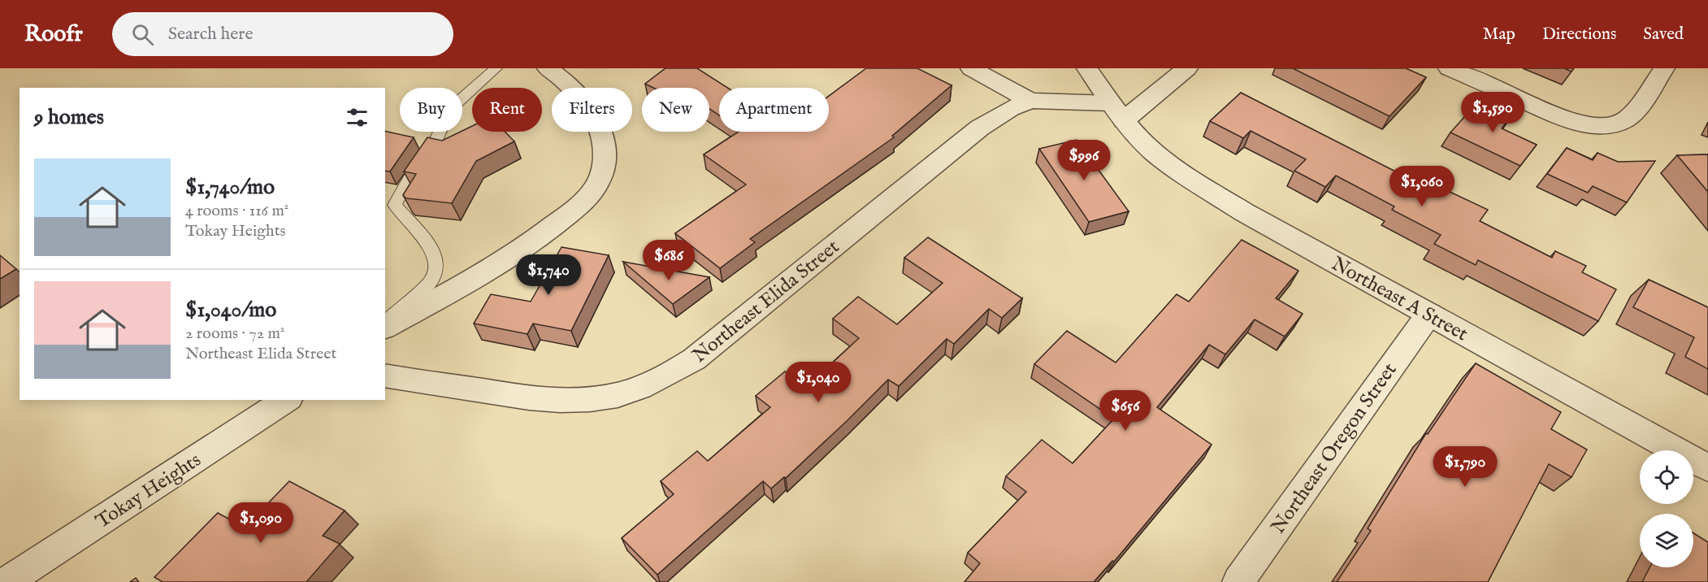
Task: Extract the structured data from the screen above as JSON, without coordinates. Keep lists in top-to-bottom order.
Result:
{
  "streets": {
    "street": [
      "Northeast A Street",
      "Northeast Elida Street",
      "Northeast Oregon Street",
      "Tokay Heights"
    ]
  },
  "crossings": [
    ["Northeast A Street", "Northeast Elida Street"],
    ["Northeast A Street", "Northeast Oregon Street"]
  ],
  "page": {
    "header": "Roofr",
    "search": "Search here",
    "nav": ["Map", "Directions", "Saved"],
    "chip": [
      "Buy",
      "Rent",
      "Filters",
      "New",
      "Apartment"
    ],
    "heading": "9 homes",
    "price": [
      "$1,590",
      "$996",
      "$1,060",
      "$686",
      "$1,740",
      "$1,040",
      "$656",
      "$1,790",
      "$1,090"
    ],
    "list": [
      {
        "name": "$1,740/mo",
        "note": "4 rooms · 116 m² · Tokay Heights"
      },
      {
        "name": "$1,040/mo",
        "note": "2 rooms · 72 m² · Northeast Elida Street"
      }
    ]
  }
}
